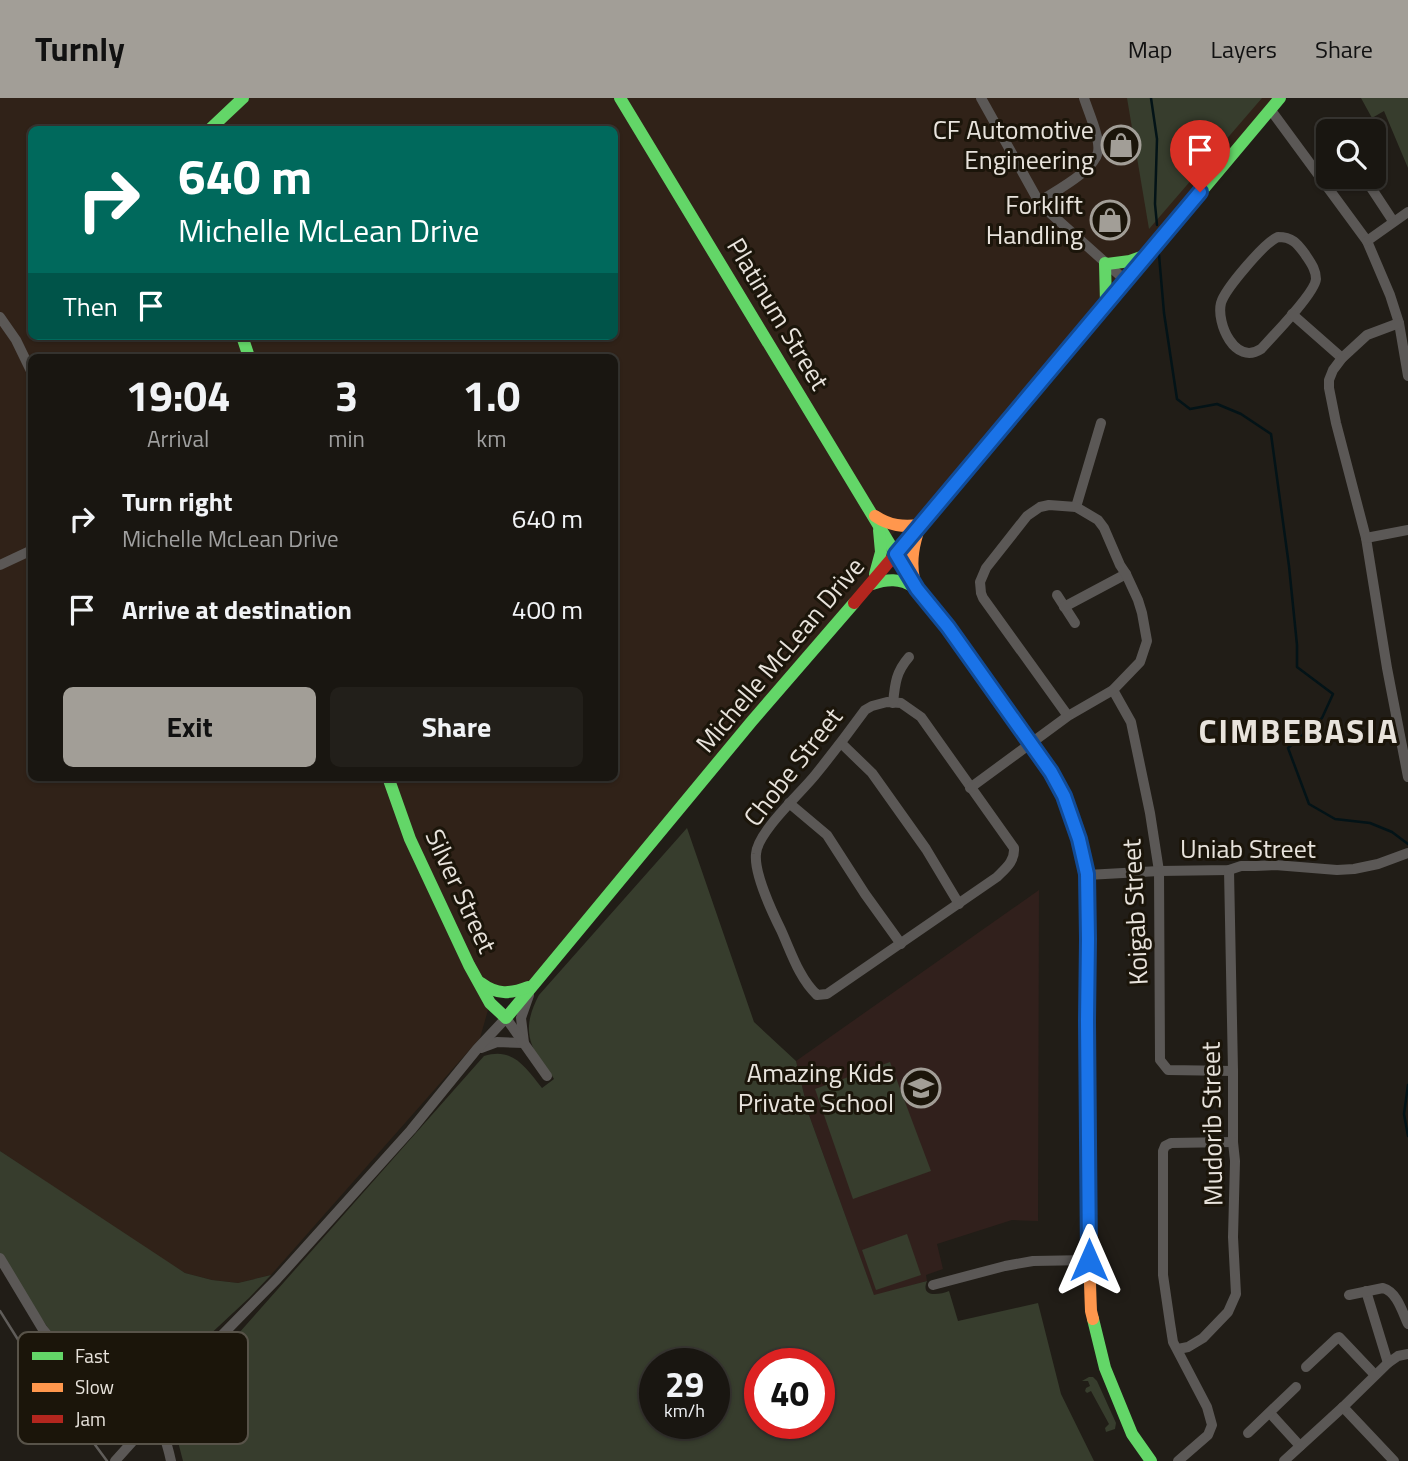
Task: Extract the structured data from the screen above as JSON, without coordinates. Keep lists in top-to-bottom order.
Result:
{
  "streets": {
    "street": [
      "Platinum Street",
      "Michelle McLean Drive",
      "Chobe Street",
      "Uniab Street",
      "Silver Street",
      "Koigab Street",
      "Mudorib Street"
    ]
  },
  "crossings": [
    ["Platinum Street", "Michelle McLean Drive"],
    ["Platinum Street", "Uniab Street"],
    ["Michelle McLean Drive", "Silver Street"],
    ["Uniab Street", "Koigab Street"],
    ["Uniab Street", "Mudorib Street"],
    ["Koigab Street", "Mudorib Street"]
  ],
  "districts": ["CIMBEBASIA"],
  "places": {
    "shop": ["CF Automotive Engineering", "Forklift Handling"],
    "school or university": ["Amazing Kids Private School"]
  },
  "legend": ["Fast", "Slow", "Jam"],
  "page": {
    "header": "Turnly",
    "nav": ["Map", "Layers", "Share"],
    "turn": ["640 m", "Michelle McLean Drive"],
    "then": "Then",
    "eta": [
      "19:04",
      "Arrival",
      "3",
      "min",
      "1.0",
      "km"
    ],
    "list": [
      {
        "name": "Turn right",
        "note": "Michelle McLean Drive",
        "value": "640 m"
      },
      {
        "name": "Arrive at destination",
        "value": "400 m"
      }
    ],
    "buttons": ["Exit", "Share"],
    "speed": "29 km/h",
    "limit": "40"
  }
}
